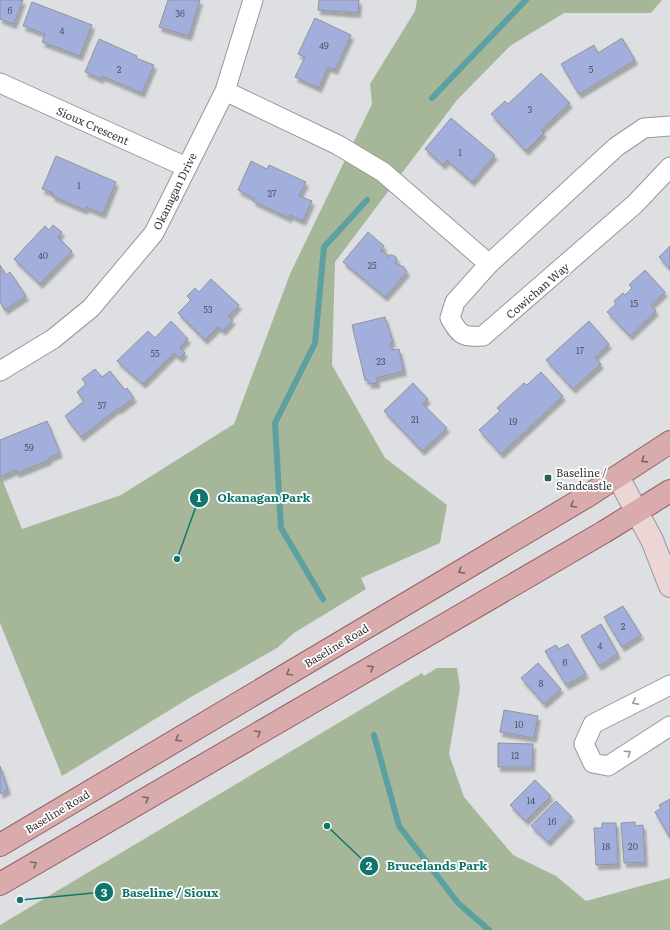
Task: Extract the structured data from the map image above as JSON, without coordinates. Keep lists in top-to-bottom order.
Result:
{
  "streets": {
    "main road": ["Baseline Road"],
    "street": ["Sioux Crescent", "Okanagan Drive", "Cowichan Way"]
  },
  "crossings": [
    ["Sioux Crescent", "Okanagan Drive"]
  ],
  "places": {
    "transit": ["Baseline / Sandcastle"],
    "other": ["Okanagan Park", "Brucelands Park", "Baseline / Sioux"]
  },
  "house_numbers": [
    "6",
    "36",
    "4",
    "49",
    "2",
    "5",
    "3",
    "1",
    "1",
    "27",
    "40",
    "25",
    "15",
    "53",
    "17",
    "55",
    "23",
    "57",
    "21",
    "19",
    "59",
    "2",
    "4",
    "6",
    "8",
    "10",
    "12",
    "14",
    "16",
    "18",
    "20"
  ]
}
